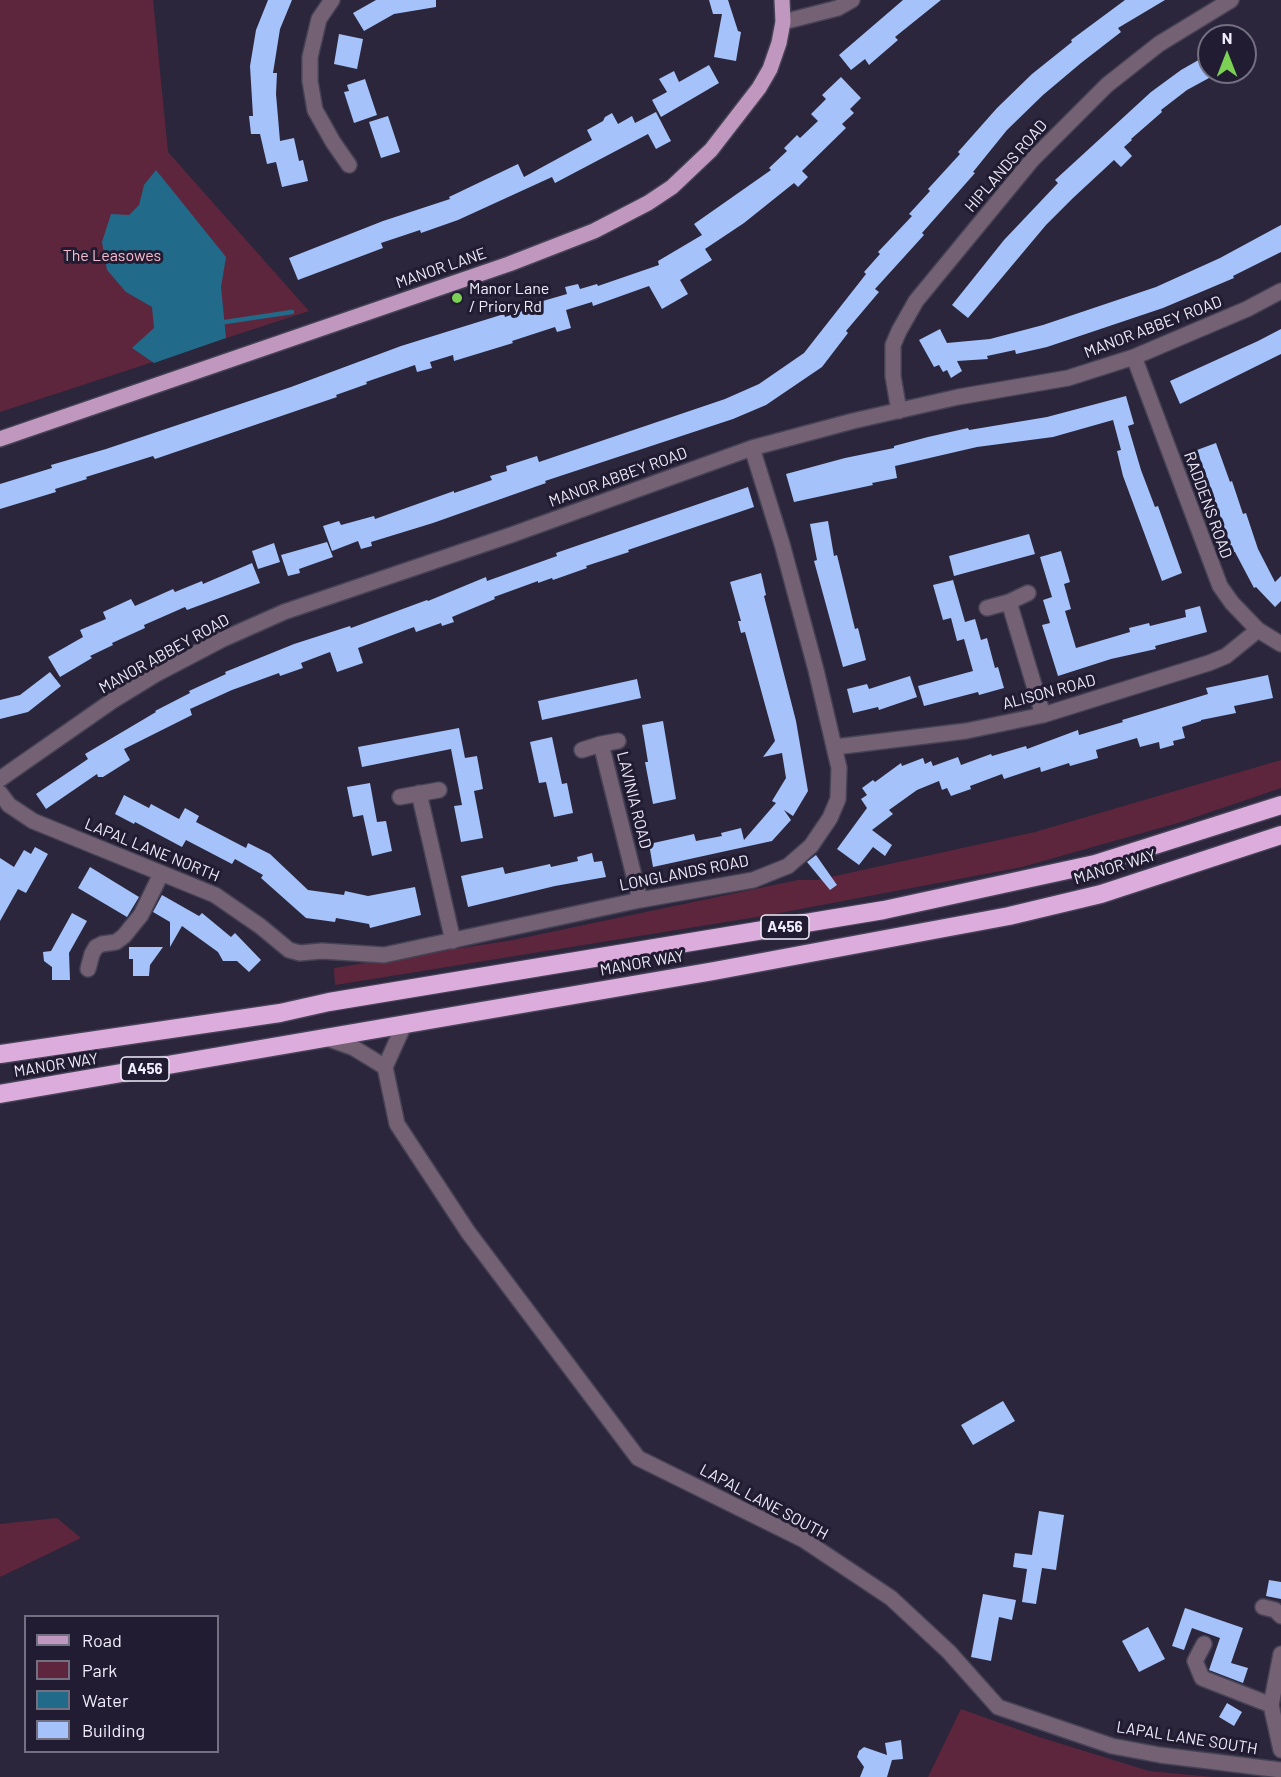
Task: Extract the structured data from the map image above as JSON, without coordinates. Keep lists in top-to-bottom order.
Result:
{
  "streets": {
    "highway": ["MANOR WAY", "A456"],
    "main road": ["MANOR LANE"],
    "street": [
      "HIPLANDS ROAD",
      "MANOR ABBEY ROAD",
      "RADDENS ROAD",
      "ALISON ROAD",
      "LAVINIA ROAD",
      "LAPAL LANE NORTH",
      "LONGLANDS ROAD",
      "LAPAL LANE SOUTH"
    ]
  },
  "crossings": [
    ["HIPLANDS ROAD", "MANOR ABBEY ROAD"],
    ["MANOR ABBEY ROAD", "RADDENS ROAD"],
    ["MANOR ABBEY ROAD", "LONGLANDS ROAD"],
    ["RADDENS ROAD", "ALISON ROAD"],
    ["ALISON ROAD", "LONGLANDS ROAD"],
    ["LAVINIA ROAD", "LONGLANDS ROAD"],
    ["LAPAL LANE NORTH", "LONGLANDS ROAD"]
  ],
  "parks": ["The Leasowes"],
  "places": ["Manor Lane / Priory Rd"],
  "legend": [
    "Road",
    "Park",
    "Water",
    "Building"
  ],
  "north": "top"
}
